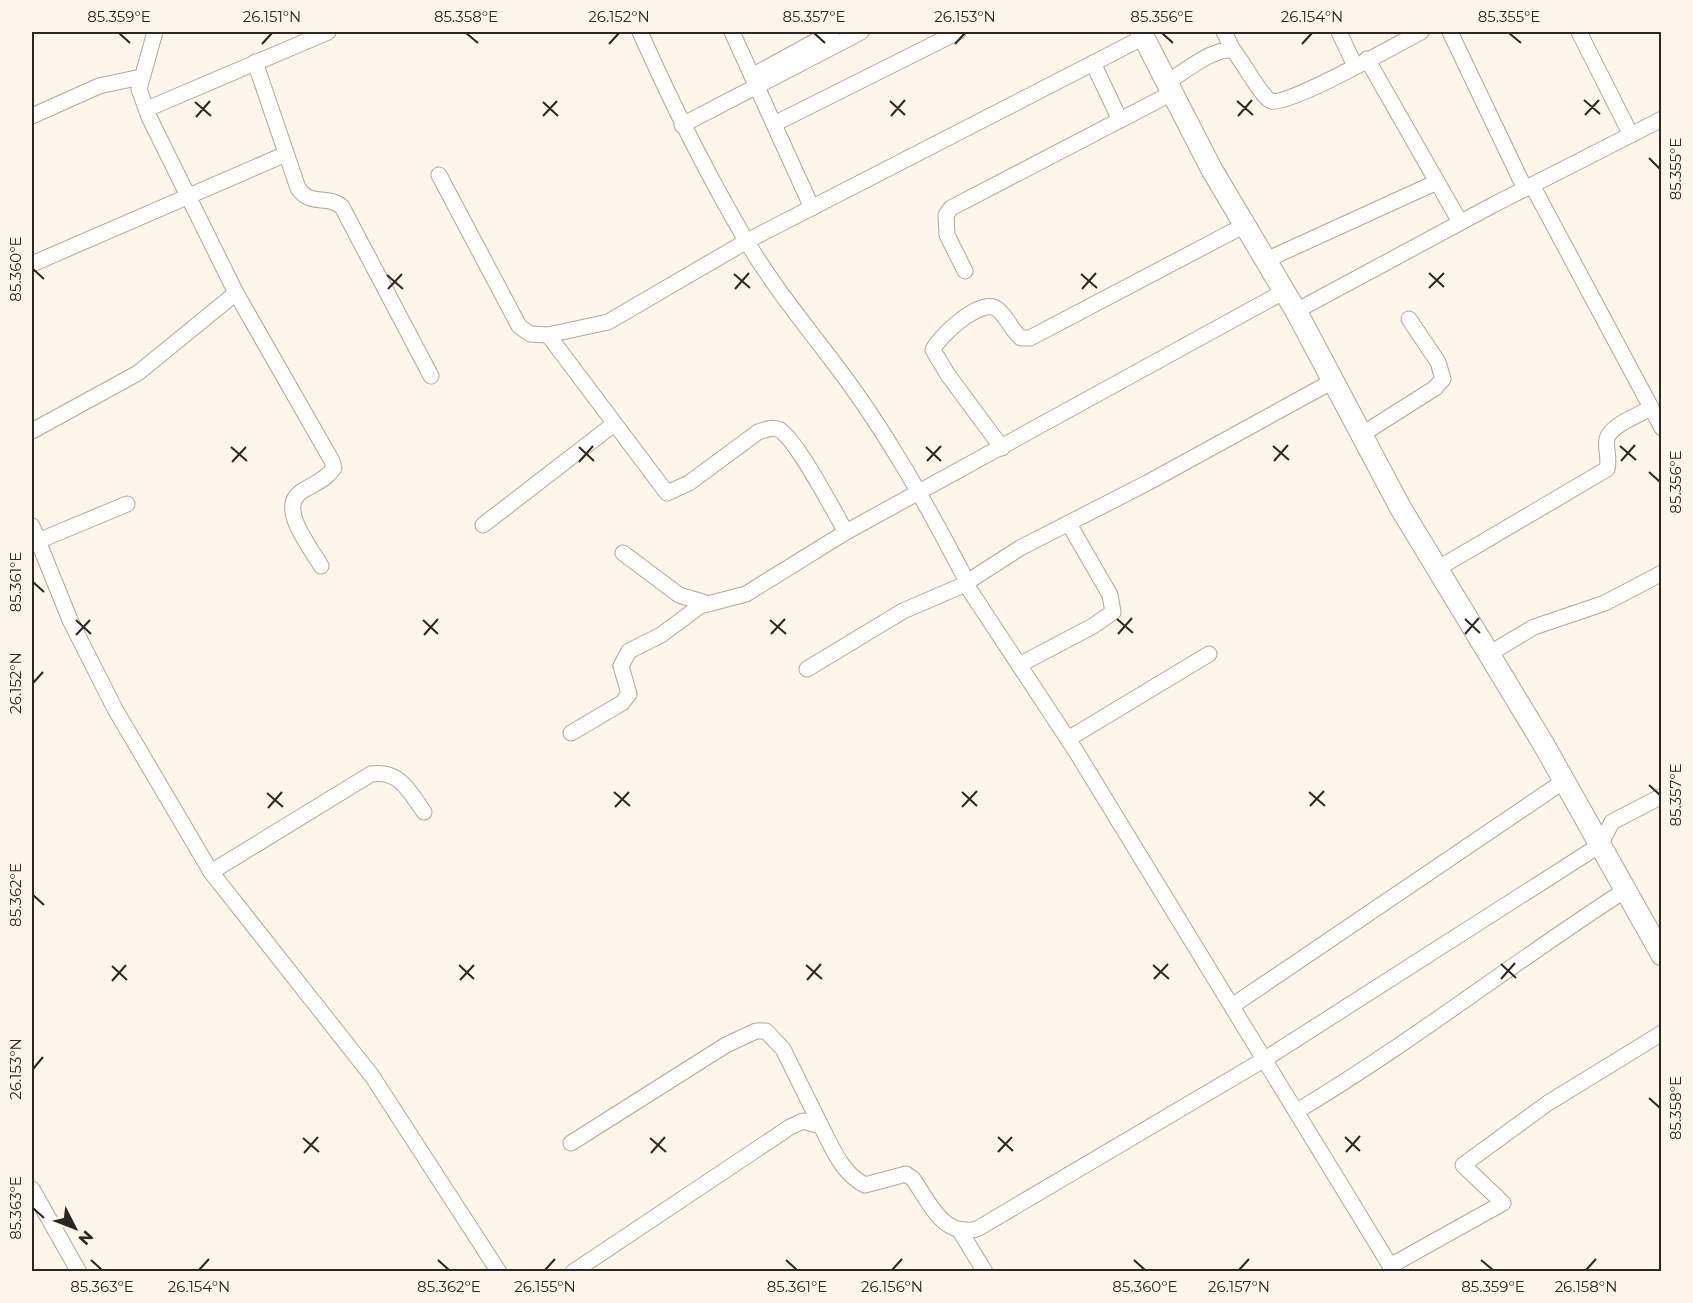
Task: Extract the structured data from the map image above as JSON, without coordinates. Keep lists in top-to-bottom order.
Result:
{
  "north": "bottom right",
  "coordinates": [
    "85.359°E",
    "26.151°N",
    "85.358°E",
    "26.152°N",
    "85.357°E",
    "26.153°N",
    "85.356°E",
    "26.154°N",
    "85.355°E",
    "85.360°E",
    "85.361°E",
    "85.362°E",
    "85.363°E",
    "26.155°N",
    "26.156°N",
    "26.157°N",
    "26.158°N"
  ]
}
